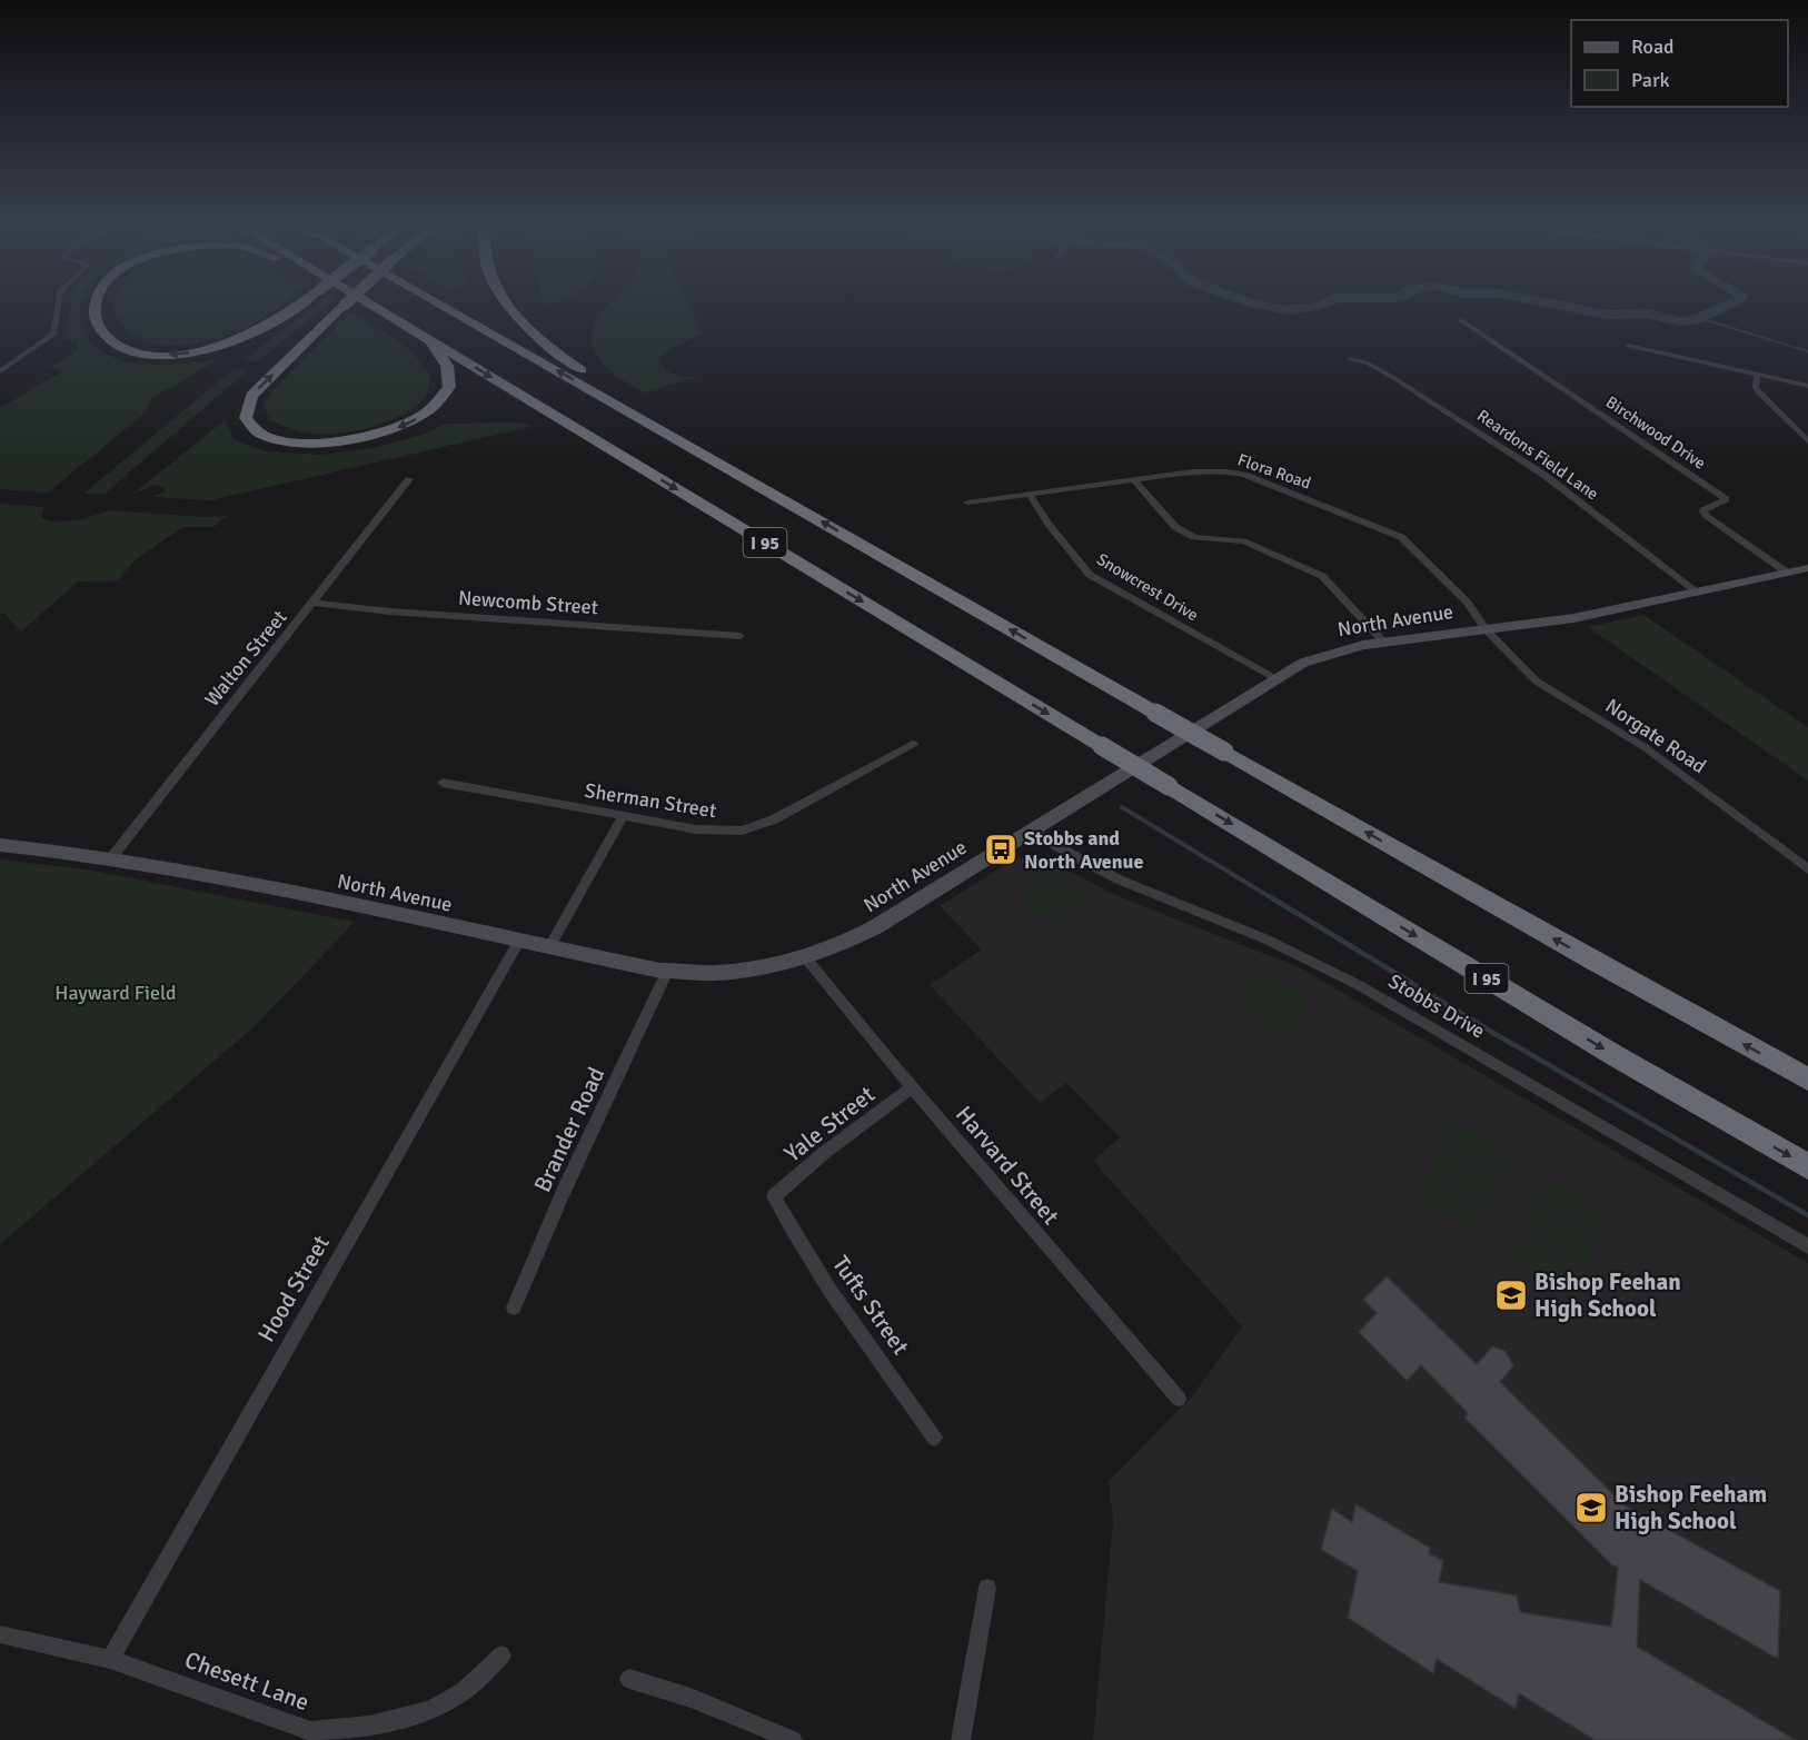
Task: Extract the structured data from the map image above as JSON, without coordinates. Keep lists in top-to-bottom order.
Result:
{
  "streets": {
    "highway": ["I 95"],
    "main road": ["North Avenue"],
    "street": [
      "Birchwood Drive",
      "Reardons Field Lane",
      "Flora Road",
      "Snowcrest Drive",
      "Newcomb Street",
      "Walton Street",
      "Norgate Road",
      "Sherman Street",
      "Stobbs Drive",
      "Yale Street",
      "Brander Road",
      "Harvard Street",
      "Hood Street",
      "Tufts Street",
      "Chesett Lane"
    ]
  },
  "crossings": [
    ["Birchwood Drive", "North Avenue"],
    ["Reardons Field Lane", "North Avenue"],
    ["Flora Road", "Snowcrest Drive"],
    ["Flora Road", "North Avenue"],
    ["Flora Road", "Norgate Road"],
    ["Snowcrest Drive", "North Avenue"],
    ["Newcomb Street", "Walton Street"],
    ["North Avenue", "Walton Street"],
    ["North Avenue", "Norgate Road"],
    ["North Avenue", "Stobbs Drive"],
    ["North Avenue", "Brander Road"],
    ["North Avenue", "Harvard Street"],
    ["North Avenue", "Hood Street"],
    ["Yale Street", "Harvard Street"],
    ["Yale Street", "Tufts Street"],
    ["Hood Street", "Chesett Lane"]
  ],
  "parks": ["Hayward Field"],
  "places": {
    "bus stop": ["Stobbs and North Avenue"],
    "school or university": ["Bishop Feehan High School", "Bishop Feeham High School"]
  },
  "legend": ["Road", "Park"]
}
